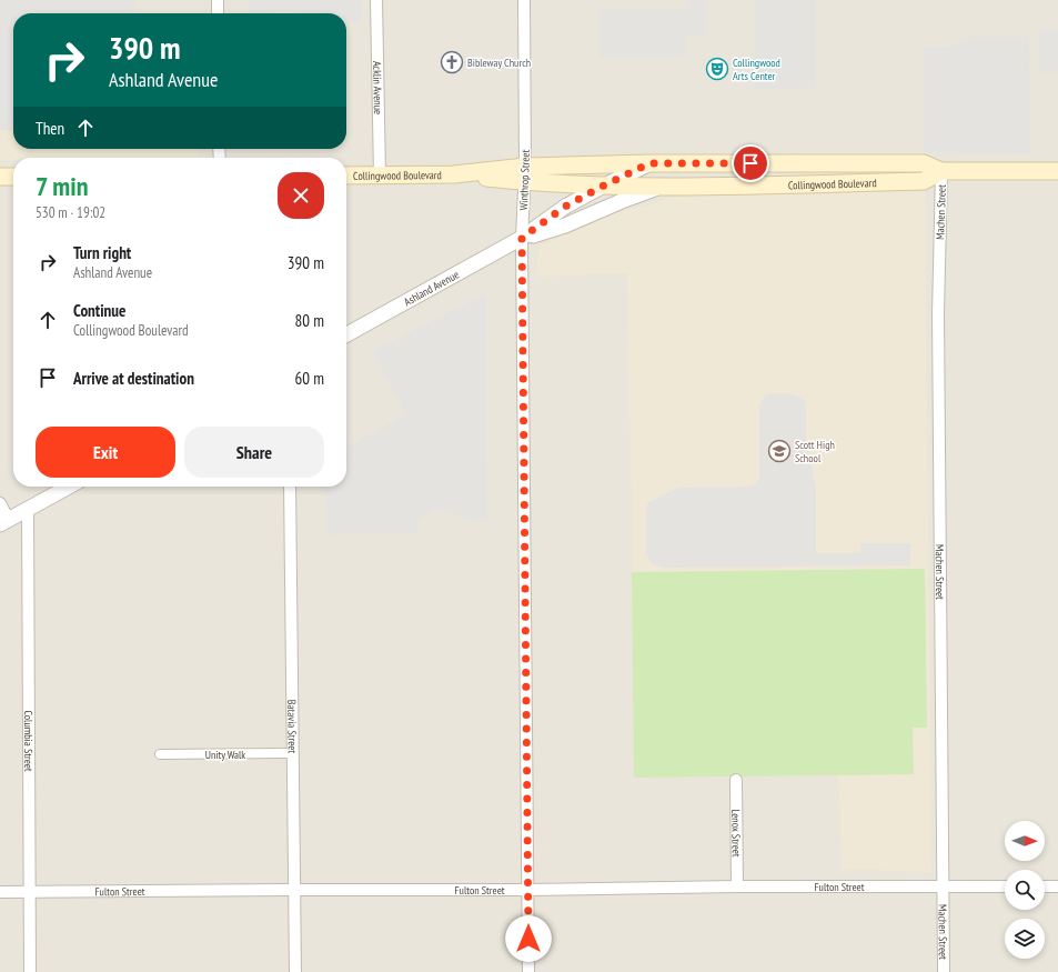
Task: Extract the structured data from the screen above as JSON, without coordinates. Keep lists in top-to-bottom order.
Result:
{
  "streets": {
    "main road": ["Collingwood Boulevard"],
    "street": [
      "Acklin Avenue",
      "Winthrop Street",
      "Machen Street",
      "Ashland Avenue",
      "Batavia Street",
      "Columbia Street",
      "Unity Walk",
      "Lenox Street",
      "Fulton Street"
    ]
  },
  "crossings": [
    ["Acklin Avenue", "Collingwood Boulevard"],
    ["Collingwood Boulevard", "Winthrop Street"],
    ["Collingwood Boulevard", "Machen Street"],
    ["Collingwood Boulevard", "Ashland Avenue"],
    ["Winthrop Street", "Ashland Avenue"],
    ["Winthrop Street", "Fulton Street"],
    ["Machen Street", "Fulton Street"],
    ["Batavia Street", "Unity Walk"],
    ["Batavia Street", "Fulton Street"],
    ["Columbia Street", "Fulton Street"],
    ["Lenox Street", "Fulton Street"]
  ],
  "places": {
    "church": ["Bibleway Church"],
    "theatre": ["Collingwood Arts Center"],
    "school or university": ["Scott High School"]
  },
  "north": "right",
  "page": {
    "turn": ["390 m", "Ashland Avenue"],
    "then": "Then",
    "heading": ["7 min", "530 m · 19:02"],
    "list": [
      {
        "name": "Turn right",
        "note": "Ashland Avenue",
        "value": "390 m"
      },
      {
        "name": "Continue",
        "note": "Collingwood Boulevard",
        "value": "80 m"
      },
      {
        "name": "Arrive at destination",
        "value": "60 m"
      }
    ],
    "buttons": ["Exit", "Share"]
  }
}
